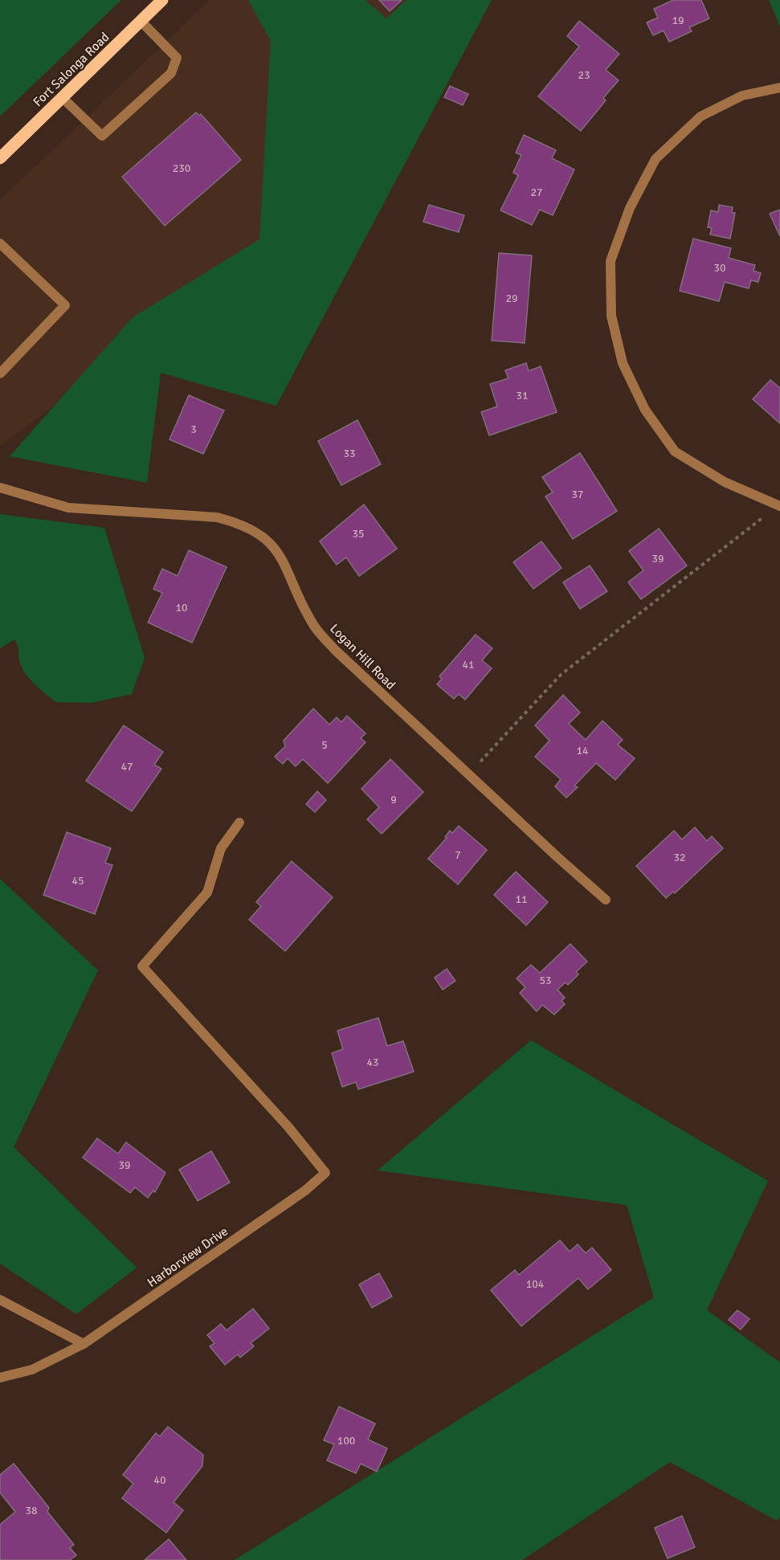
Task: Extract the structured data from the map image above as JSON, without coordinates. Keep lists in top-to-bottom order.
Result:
{
  "streets": {
    "main road": ["Fort Salonga Road"],
    "street": ["Logan Hill Road", "Harborview Drive"]
  },
  "house_numbers": [
    "19",
    "23",
    "230",
    "27",
    "30",
    "29",
    "31",
    "3",
    "33",
    "37",
    "35",
    "39",
    "10",
    "41",
    "5",
    "14",
    "47",
    "9",
    "7",
    "32",
    "45",
    "11",
    "53",
    "43",
    "39",
    "104",
    "100",
    "40",
    "38"
  ]
}
